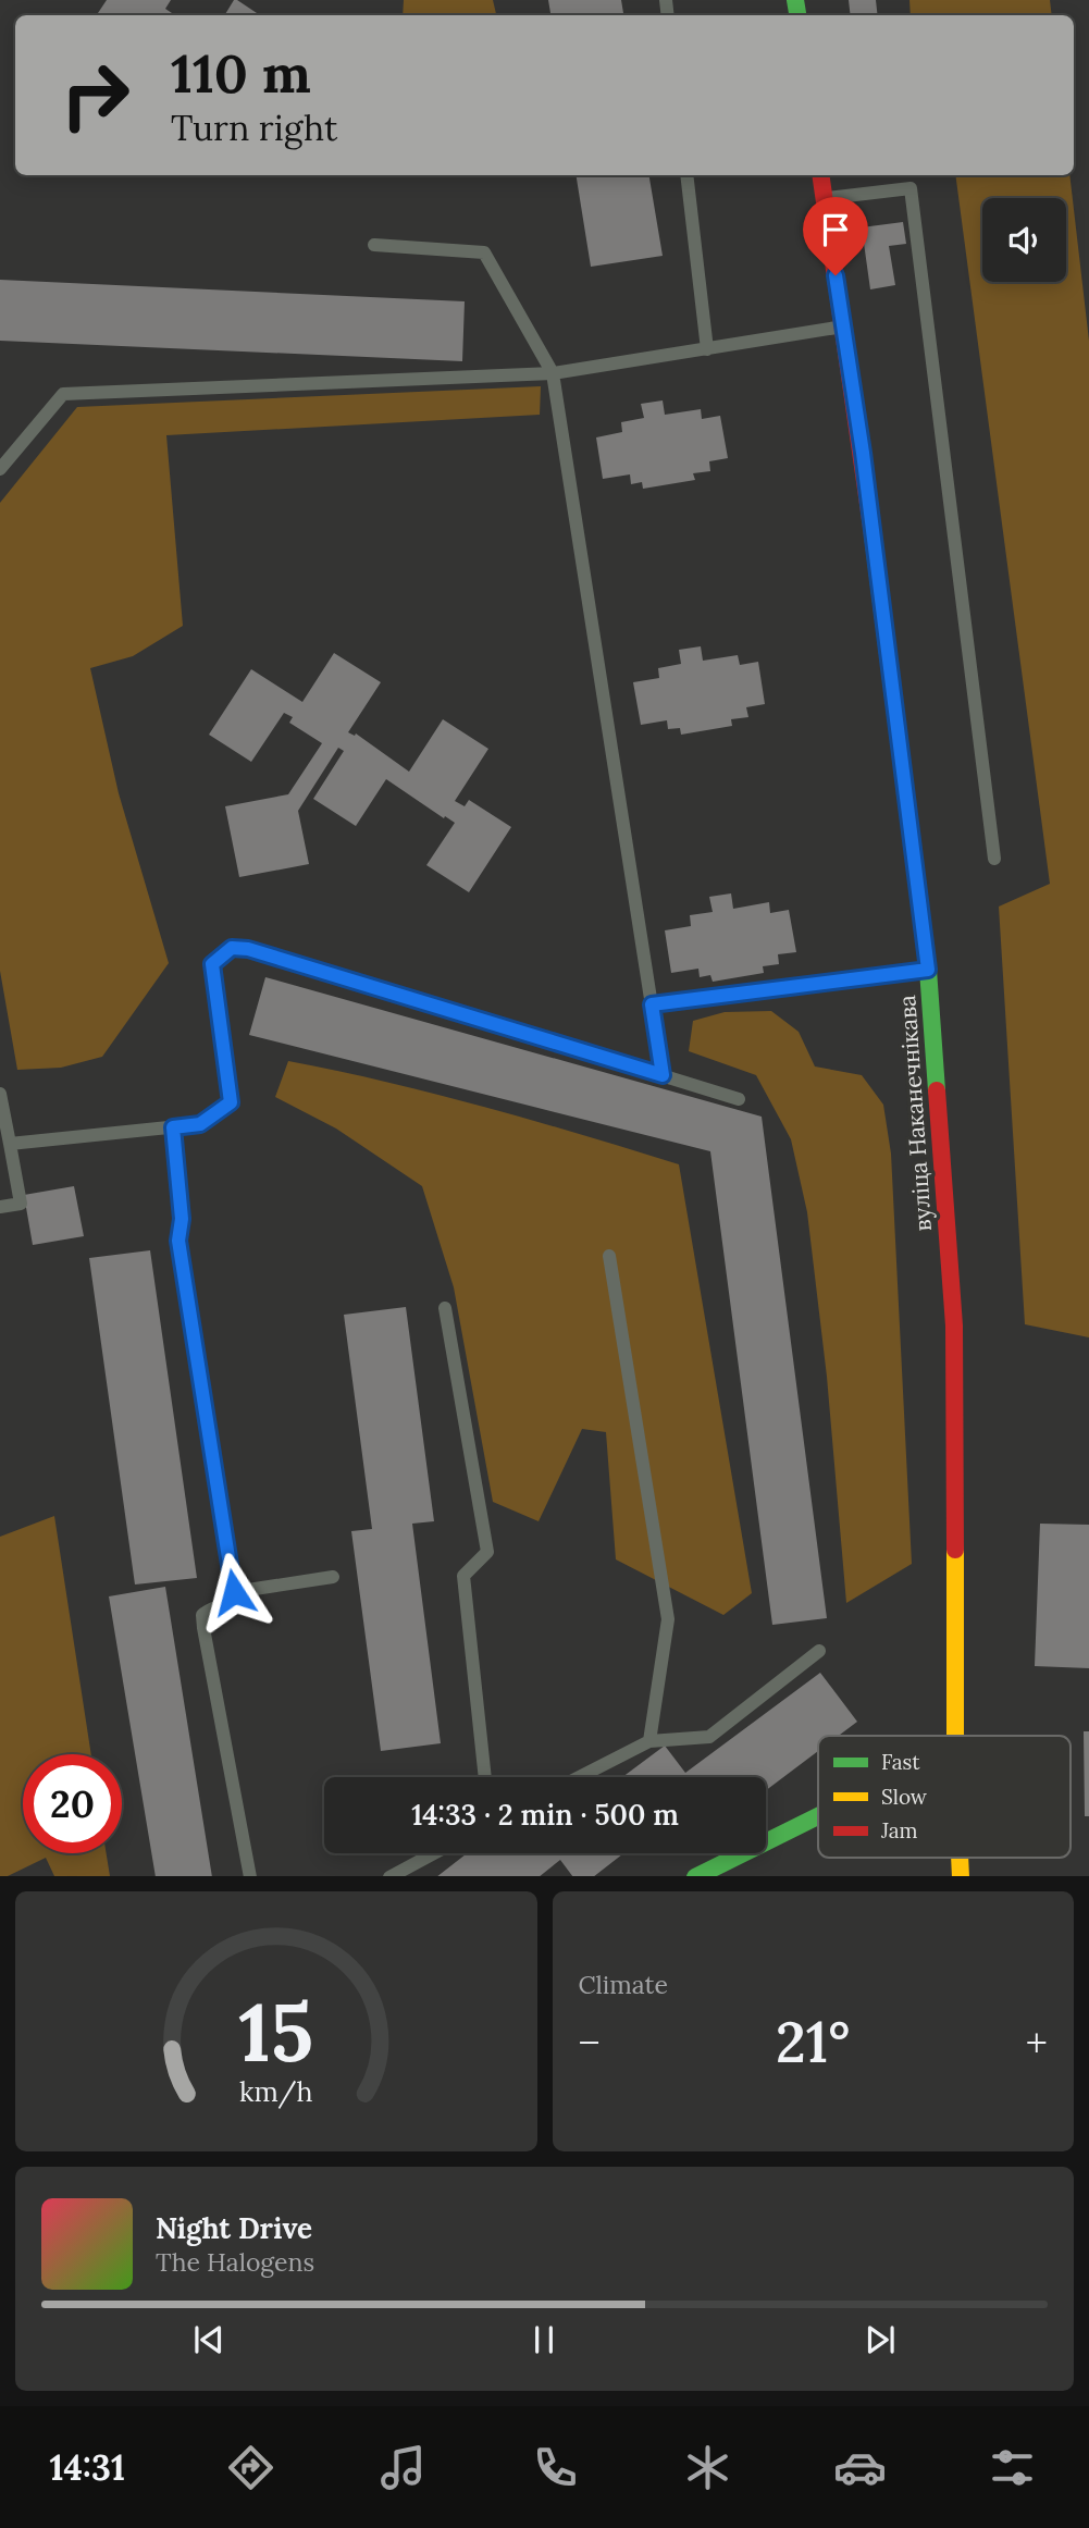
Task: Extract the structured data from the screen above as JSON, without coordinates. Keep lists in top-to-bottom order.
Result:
{
  "streets": {
    "main road": ["вуліца Наканечнікава"]
  },
  "legend": ["Fast", "Slow", "Jam"],
  "page": {
    "turn": ["110 m", "Turn right"],
    "limit": "20",
    "trip": "14:33 · 2 min · 500 m",
    "tile": "Climate",
    "heat": ["−", "21°", "+"],
    "song": ["Night Drive", "The Halogens"],
    "tabs": "14:31",
    "gauge": ["15", "km/h"]
  }
}
